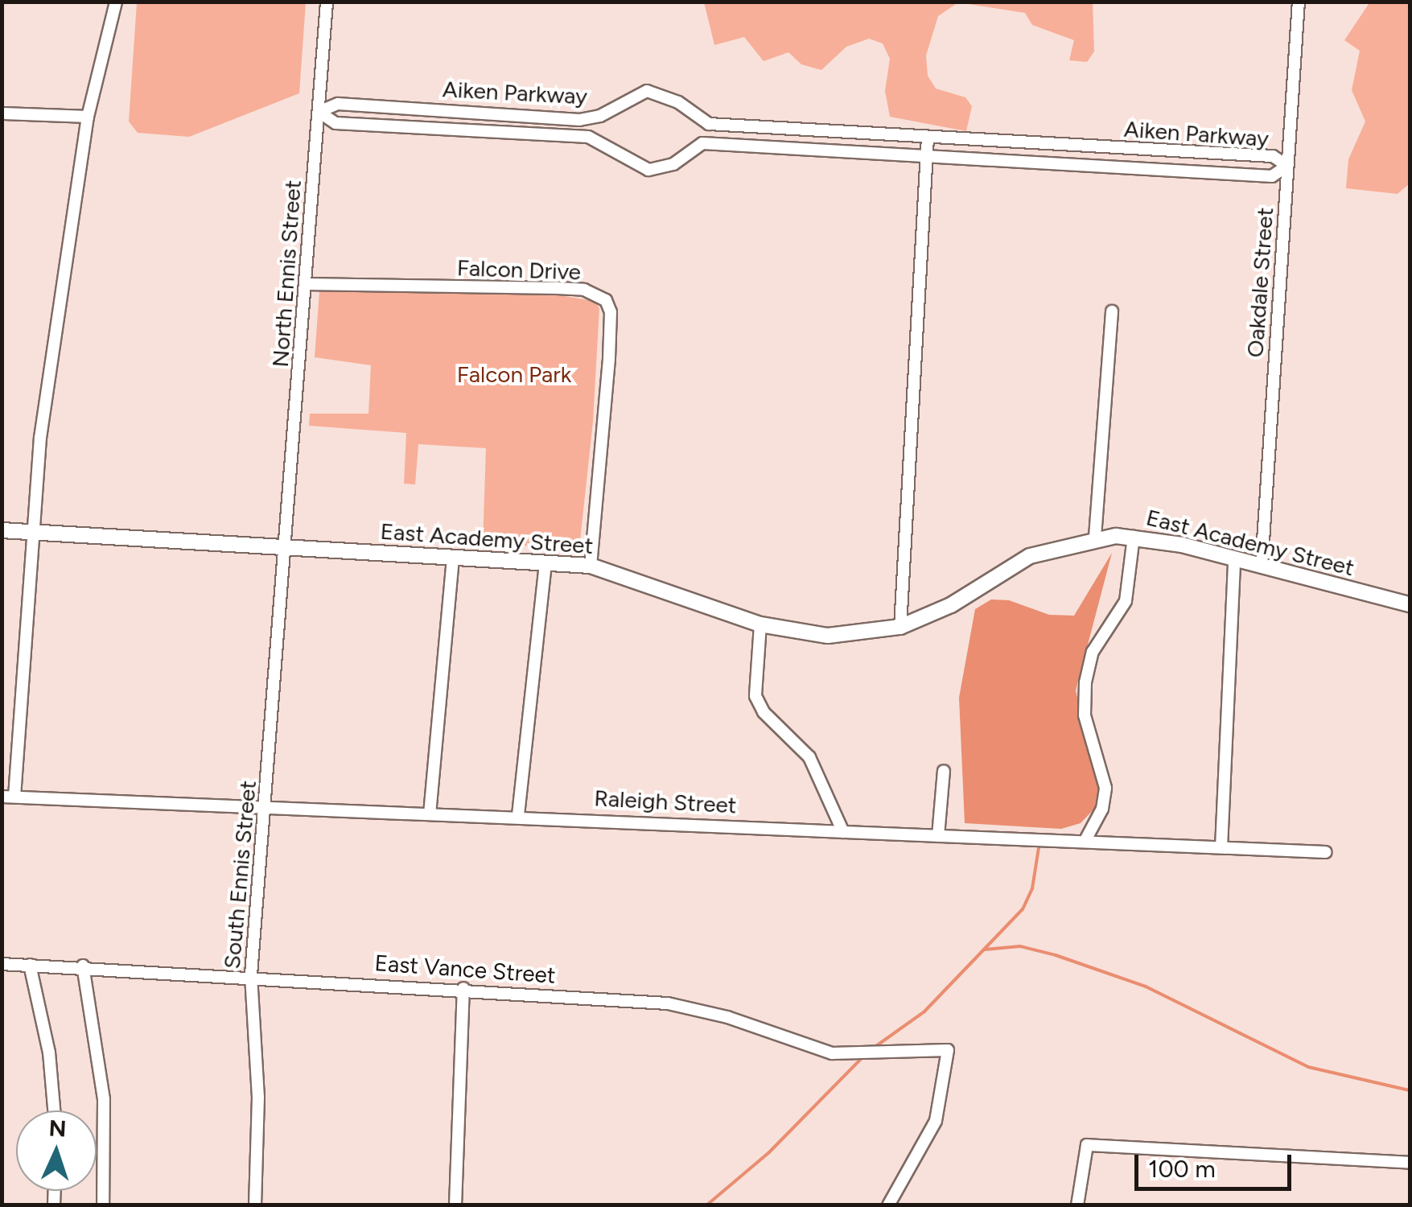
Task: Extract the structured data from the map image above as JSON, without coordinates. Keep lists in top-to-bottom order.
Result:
{
  "streets": {
    "street": [
      "Aiken Parkway",
      "Falcon Drive",
      "North Ennis Street",
      "Oakdale Street",
      "East Academy Street",
      "Raleigh Street",
      "South Ennis Street",
      "East Vance Street"
    ]
  },
  "crossings": [
    ["Aiken Parkway", "North Ennis Street"],
    ["Aiken Parkway", "Oakdale Street"],
    ["Falcon Drive", "North Ennis Street"],
    ["Falcon Drive", "East Academy Street"],
    ["North Ennis Street", "East Academy Street"],
    ["North Ennis Street", "South Ennis Street"],
    ["Oakdale Street", "East Academy Street"],
    ["East Academy Street", "South Ennis Street"],
    ["Raleigh Street", "South Ennis Street"],
    ["South Ennis Street", "East Vance Street"]
  ],
  "parks": ["Falcon Park"],
  "scale_bar": "100 m",
  "north": "top"
}
